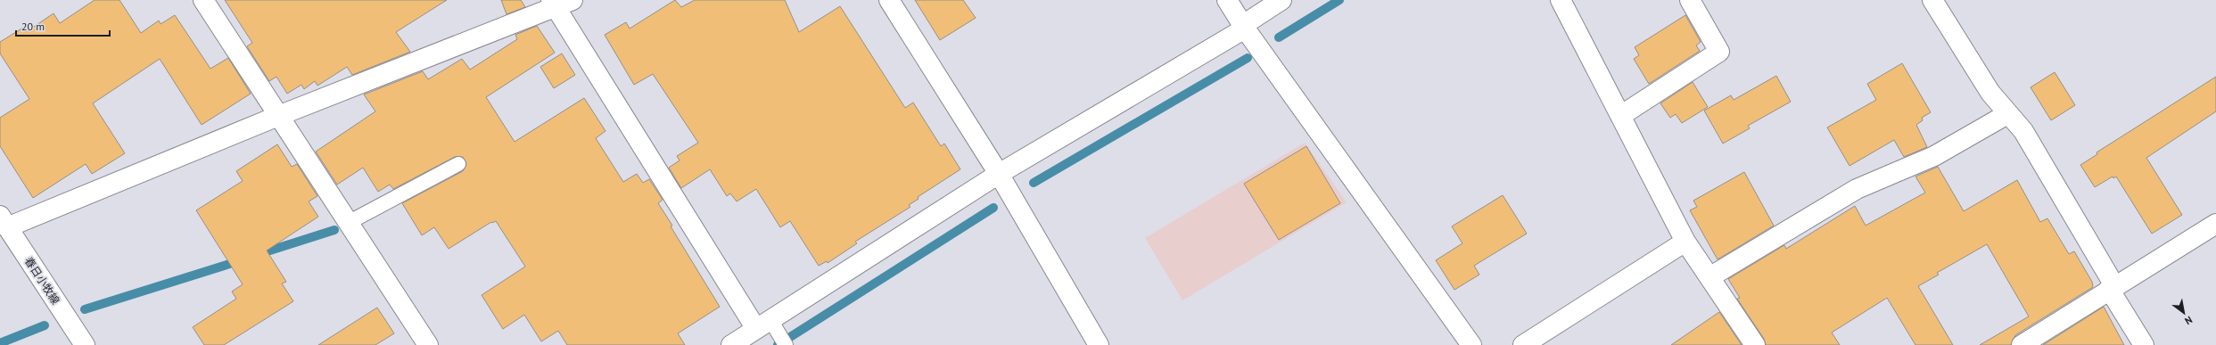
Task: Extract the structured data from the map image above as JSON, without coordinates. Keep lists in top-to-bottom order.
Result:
{
  "streets": {
    "street": ["春日小牧線"]
  },
  "scale_bar": "20 m",
  "north": "bottom right"
}
